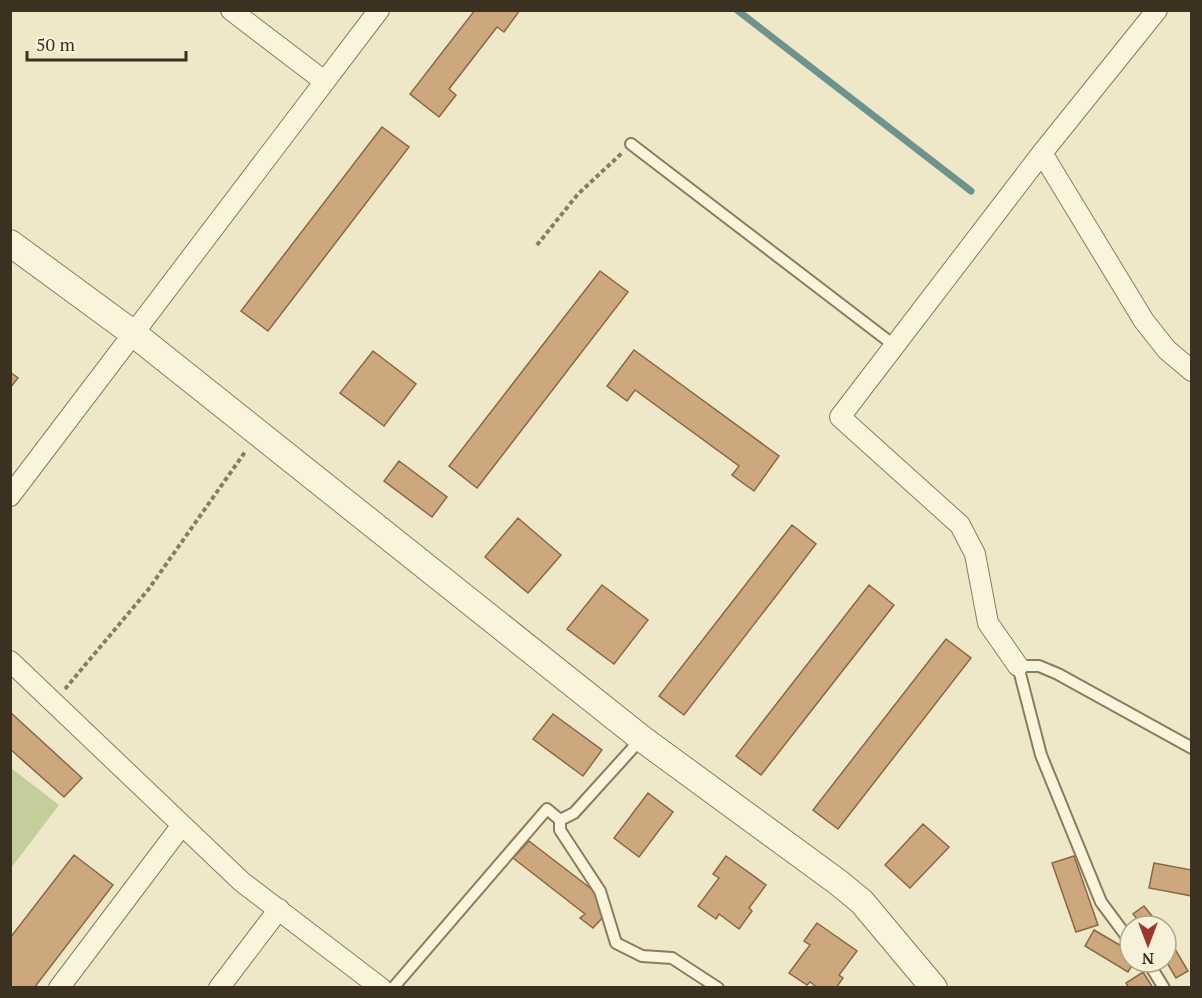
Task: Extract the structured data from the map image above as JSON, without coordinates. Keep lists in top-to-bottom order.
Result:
{
  "scale_bar": "50 m",
  "north": "bottom"
}
